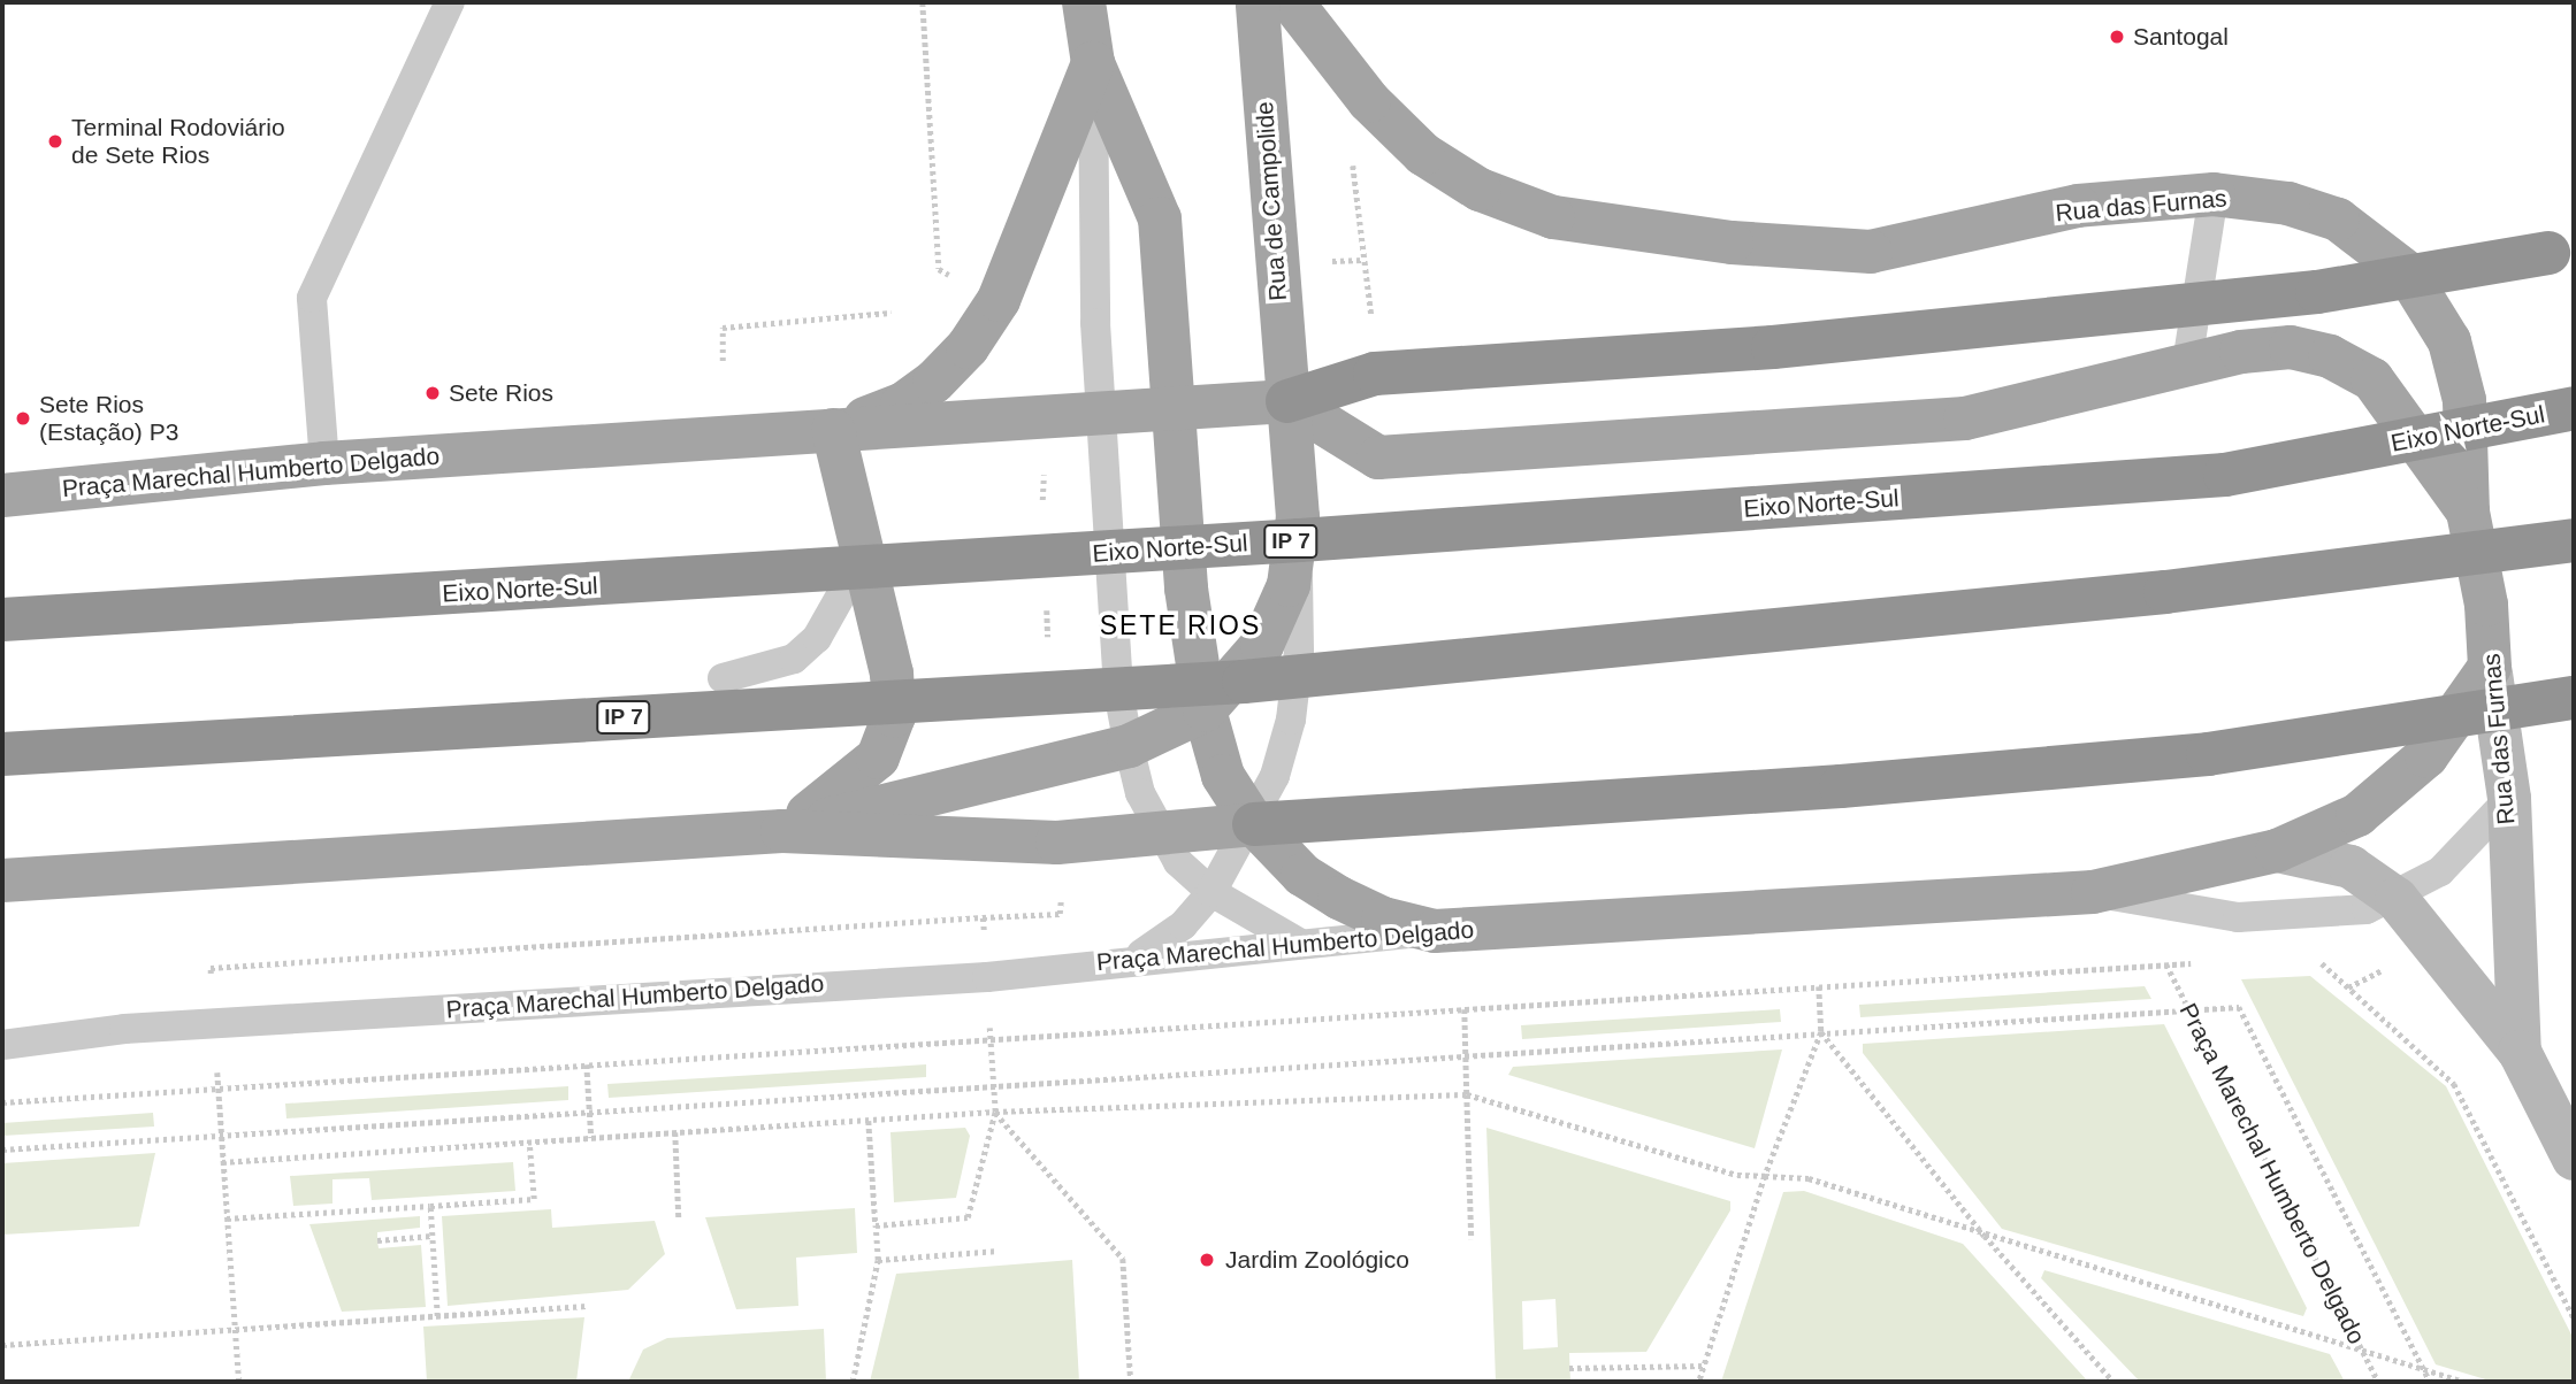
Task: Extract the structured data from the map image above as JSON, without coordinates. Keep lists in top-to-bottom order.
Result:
{
  "streets": {
    "highway": ["Eixo Norte-Sul", "IP 7"],
    "main road": ["Rua de Campolide", "Rua das Furnas", "Praça Marechal Humberto Delgado"]
  },
  "crossings": [
    ["Rua de Campolide", "Praça Marechal Humberto Delgado"],
    ["Rua das Furnas", "Praça Marechal Humberto Delgado"]
  ],
  "districts": ["SETE RIOS"],
  "places": [
    "Santogal",
    "Terminal Rodoviário de Sete Rios",
    "Sete Rios",
    "Sete Rios (Estação) P3",
    "Jardim Zoológico"
  ]
}
